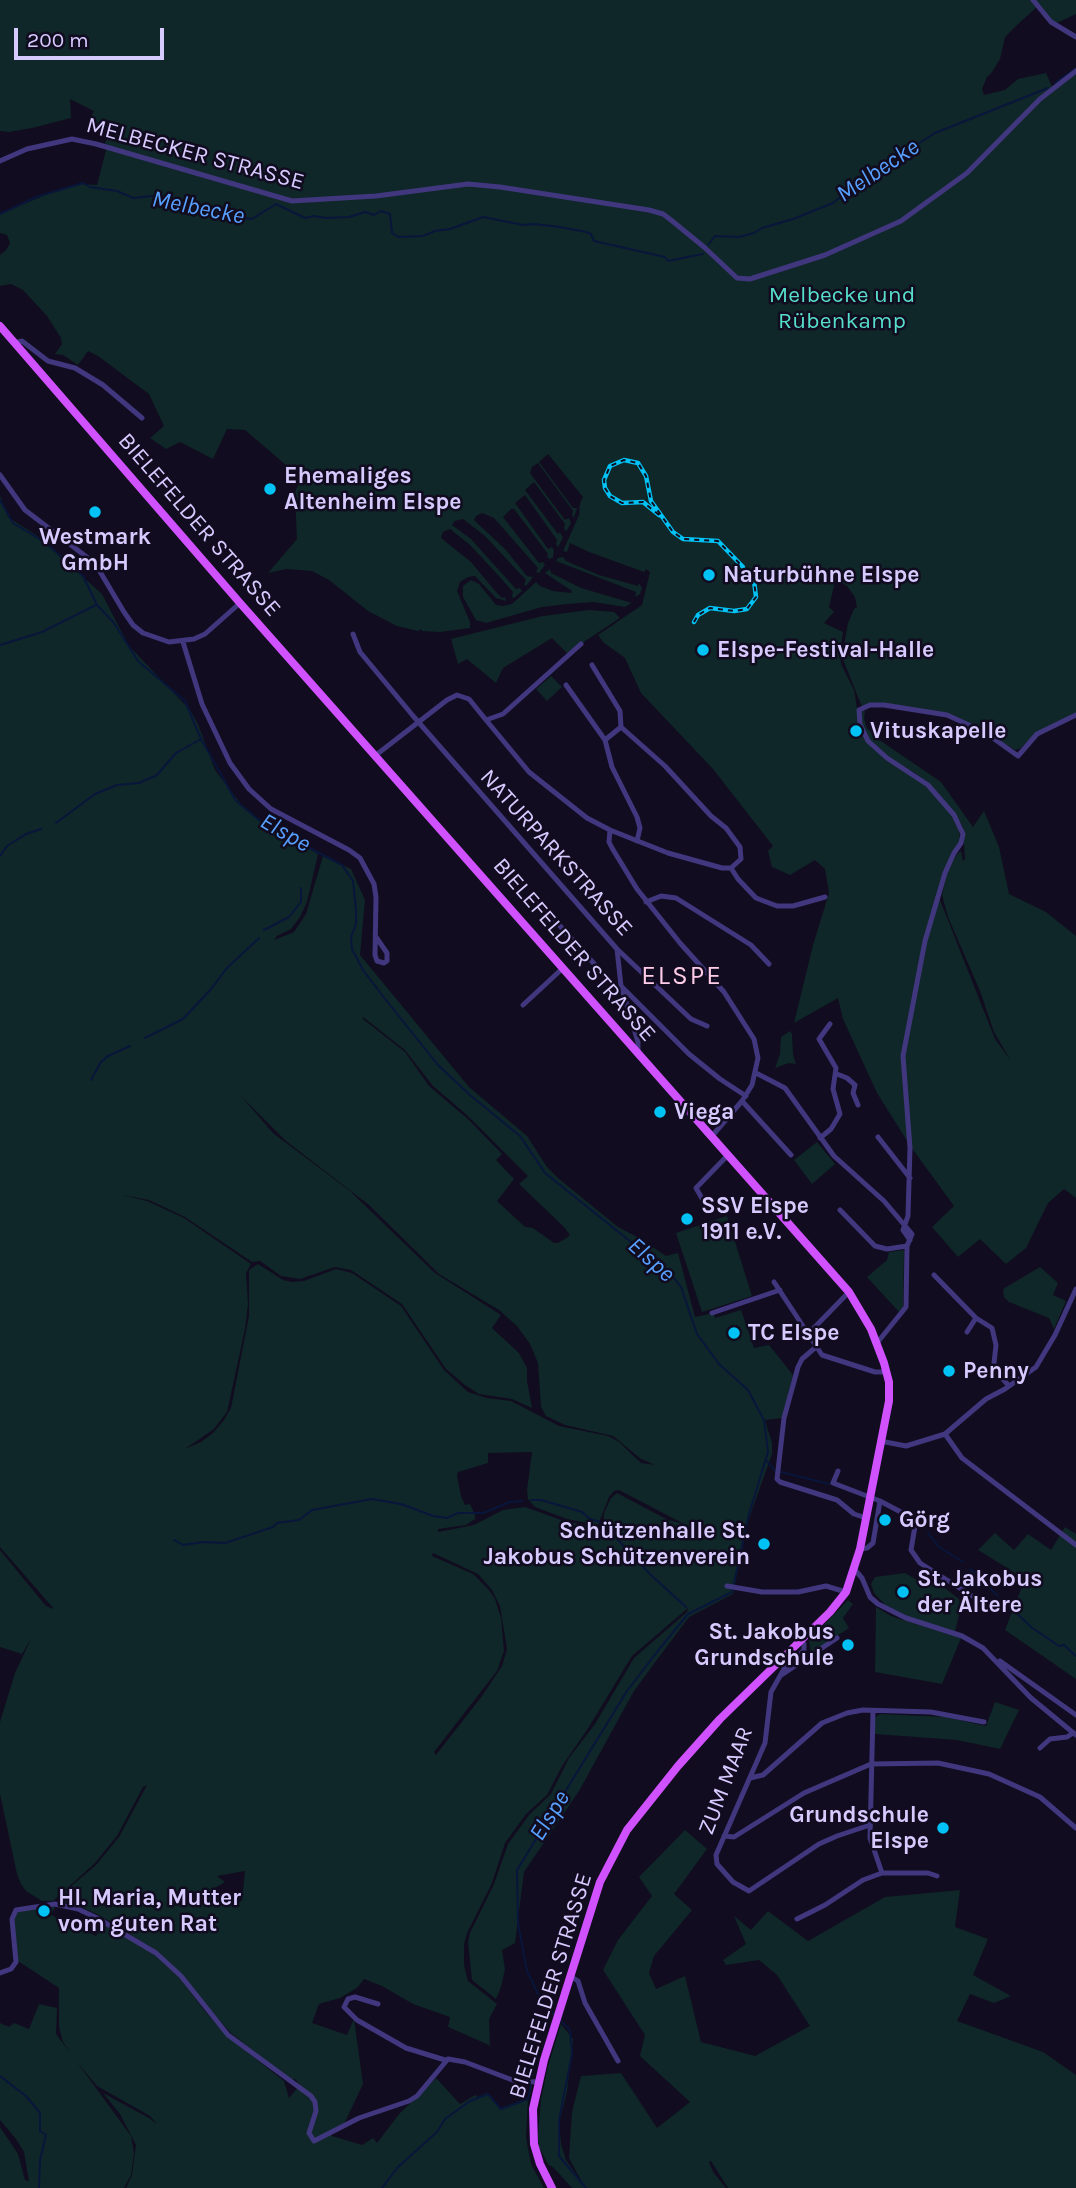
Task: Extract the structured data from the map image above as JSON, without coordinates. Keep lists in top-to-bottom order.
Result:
{
  "streets": {
    "main road": ["BIELEFELDER STRASSE"],
    "street": ["MELBECKER STRASSE", "NATURPARKSTRASSE", "ZUM MAAR"]
  },
  "crossings": [
    ["BIELEFELDER STRASSE", "ZUM MAAR"]
  ],
  "districts": ["ELSPE"],
  "water": ["Melbecke", "Elspe"],
  "parks": ["Melbecke und Rübenkamp"],
  "places": [
    "Ehemaliges Altenheim Elspe",
    "Westmark GmbH",
    "Naturbühne Elspe",
    "Elspe-Festival-Halle",
    "Vituskapelle",
    "Viega",
    "SSV Elspe 1911 e.V.",
    "TC Elspe",
    "Penny",
    "Görg",
    "Schützenhalle St. Jakobus Schützenverein",
    "St. Jakobus der Ältere",
    "St. Jakobus Grundschule",
    "Grundschule Elspe",
    "Hl. Maria, Mutter vom guten Rat"
  ],
  "scale_bar": "200 m"
}
